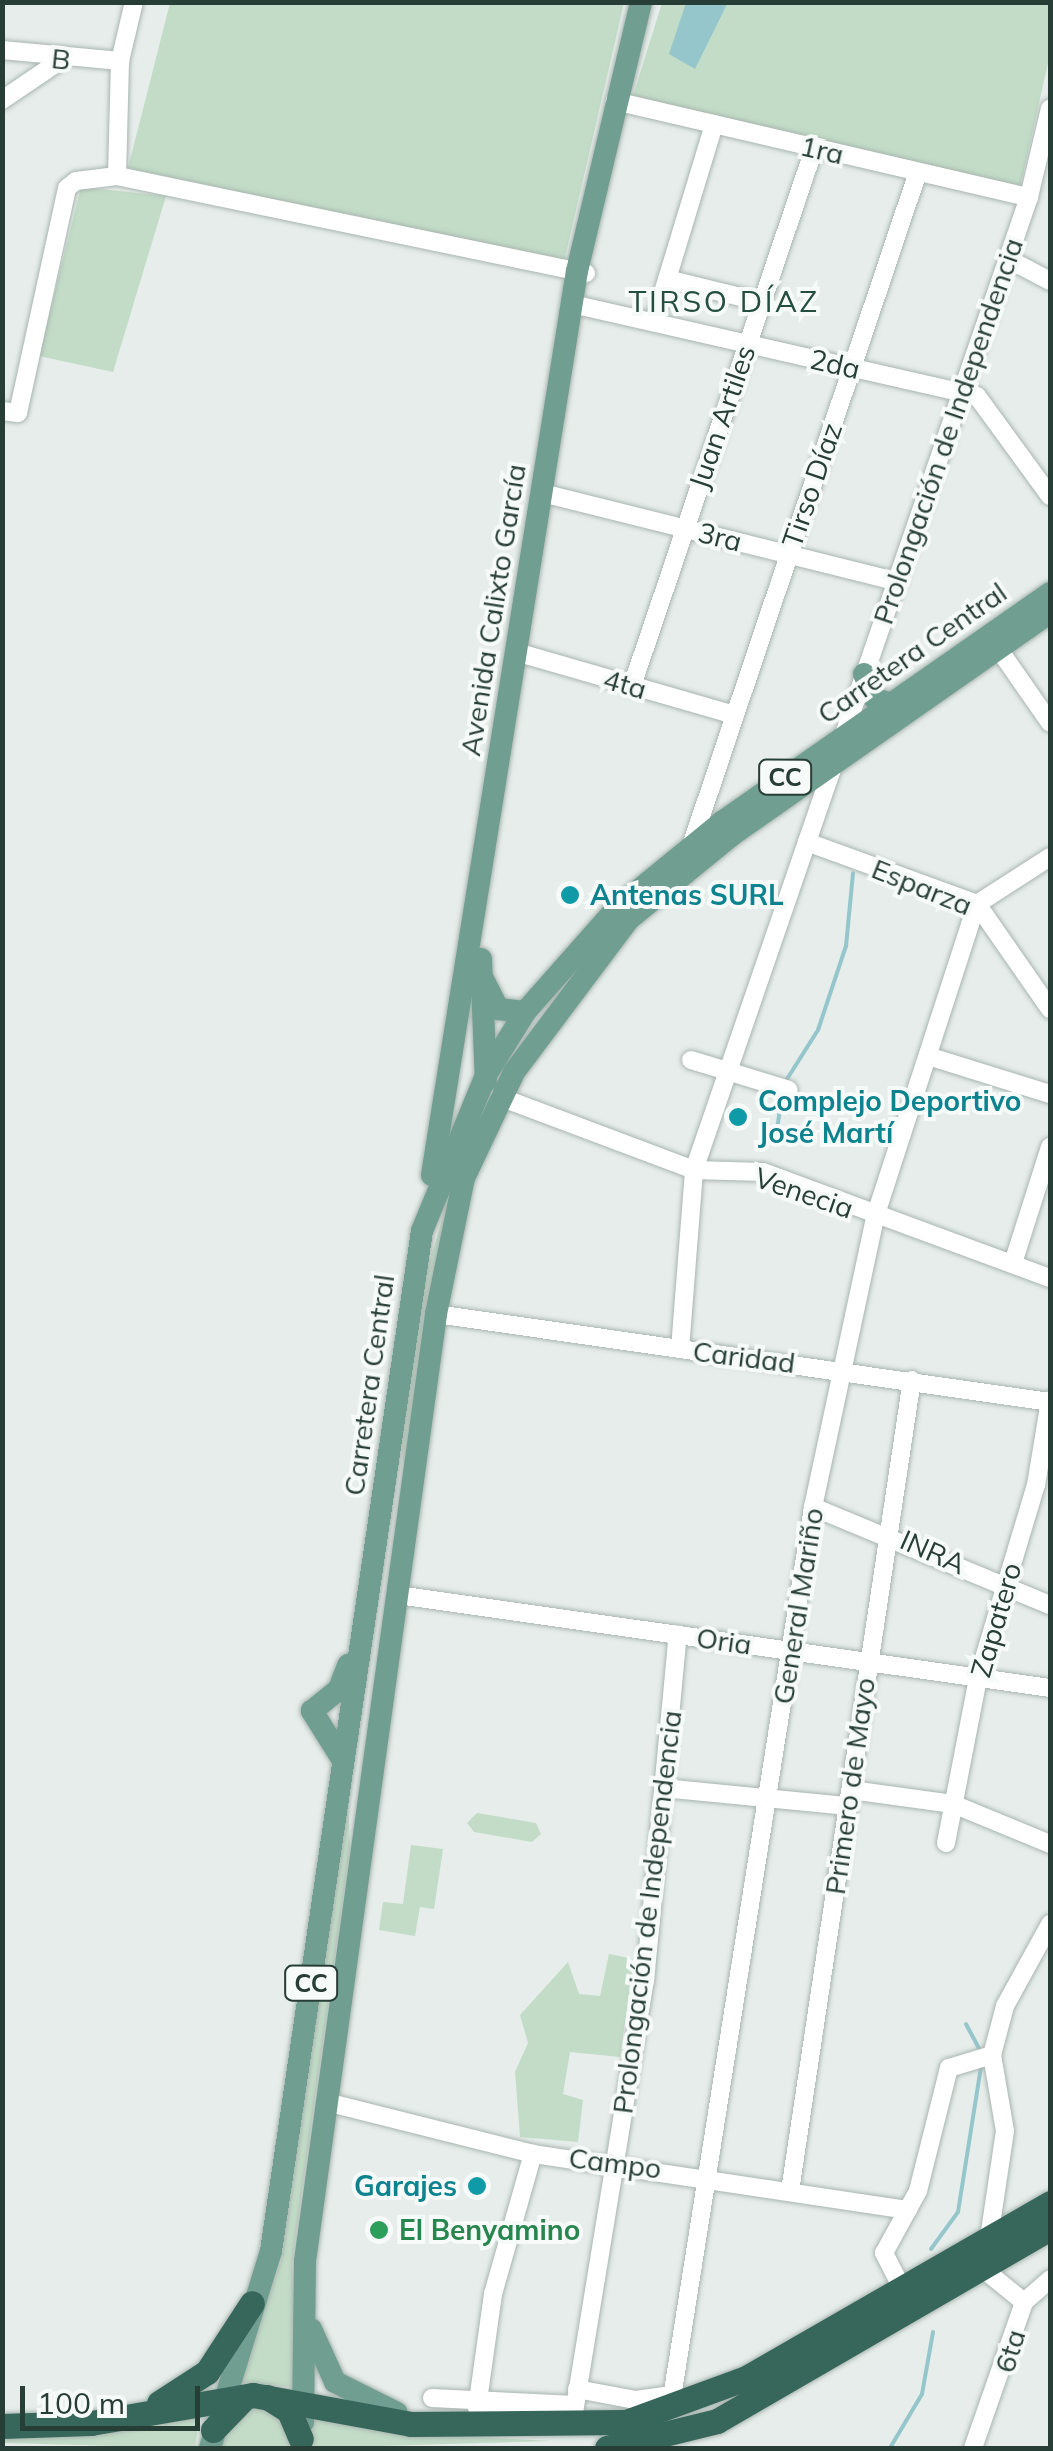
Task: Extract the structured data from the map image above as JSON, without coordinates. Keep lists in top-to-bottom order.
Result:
{
  "streets": {
    "main road": ["Avenida Calixto García", "Carretera Central", "CC"],
    "street": [
      "B",
      "1ra",
      "2da",
      "Juan Artiles",
      "Prolongación de Independencia",
      "Tirso Díaz",
      "3ra",
      "4ta",
      "Esparza",
      "Venecia",
      "Caridad",
      "INRA",
      "General Mariño",
      "Zapatero",
      "Oria",
      "Primero de Mayo",
      "Campo",
      "6ta"
    ]
  },
  "crossings": [
    ["1ra", "Juan Artiles"],
    ["1ra", "Prolongación de Independencia"],
    ["1ra", "Tirso Díaz"],
    ["1ra", "Avenida Calixto García"],
    ["2da", "Juan Artiles"],
    ["2da", "Prolongación de Independencia"],
    ["2da", "Tirso Díaz"],
    ["2da", "Avenida Calixto García"],
    ["Juan Artiles", "3ra"],
    ["Juan Artiles", "4ta"],
    ["Prolongación de Independencia", "3ra"],
    ["Prolongación de Independencia", "Carretera Central"],
    ["Prolongación de Independencia", "Esparza"],
    ["Prolongación de Independencia", "Venecia"],
    ["Prolongación de Independencia", "Caridad"],
    ["Prolongación de Independencia", "Oria"],
    ["Prolongación de Independencia", "Campo"],
    ["Tirso Díaz", "3ra"],
    ["Tirso Díaz", "Carretera Central"],
    ["Tirso Díaz", "4ta"],
    ["3ra", "Avenida Calixto García"],
    ["Avenida Calixto García", "Carretera Central"],
    ["Avenida Calixto García", "4ta"],
    ["Carretera Central", "Venecia"],
    ["Carretera Central", "Caridad"],
    ["Carretera Central", "Oria"],
    ["Carretera Central", "Campo"],
    ["Esparza", "General Mariño"],
    ["Venecia", "General Mariño"],
    ["Caridad", "General Mariño"],
    ["Caridad", "Zapatero"],
    ["Caridad", "Primero de Mayo"],
    ["INRA", "General Mariño"],
    ["INRA", "Zapatero"],
    ["INRA", "Primero de Mayo"],
    ["General Mariño", "Oria"],
    ["General Mariño", "Campo"],
    ["Zapatero", "Oria"],
    ["Oria", "Primero de Mayo"],
    ["Primero de Mayo", "Campo"]
  ],
  "districts": ["TIRSO DÍAZ"],
  "places": [
    "Antenas SURL",
    "Complejo Deportivo José Martí",
    "Garajes",
    "El Benyamino"
  ],
  "scale_bar": "100 m"
}
